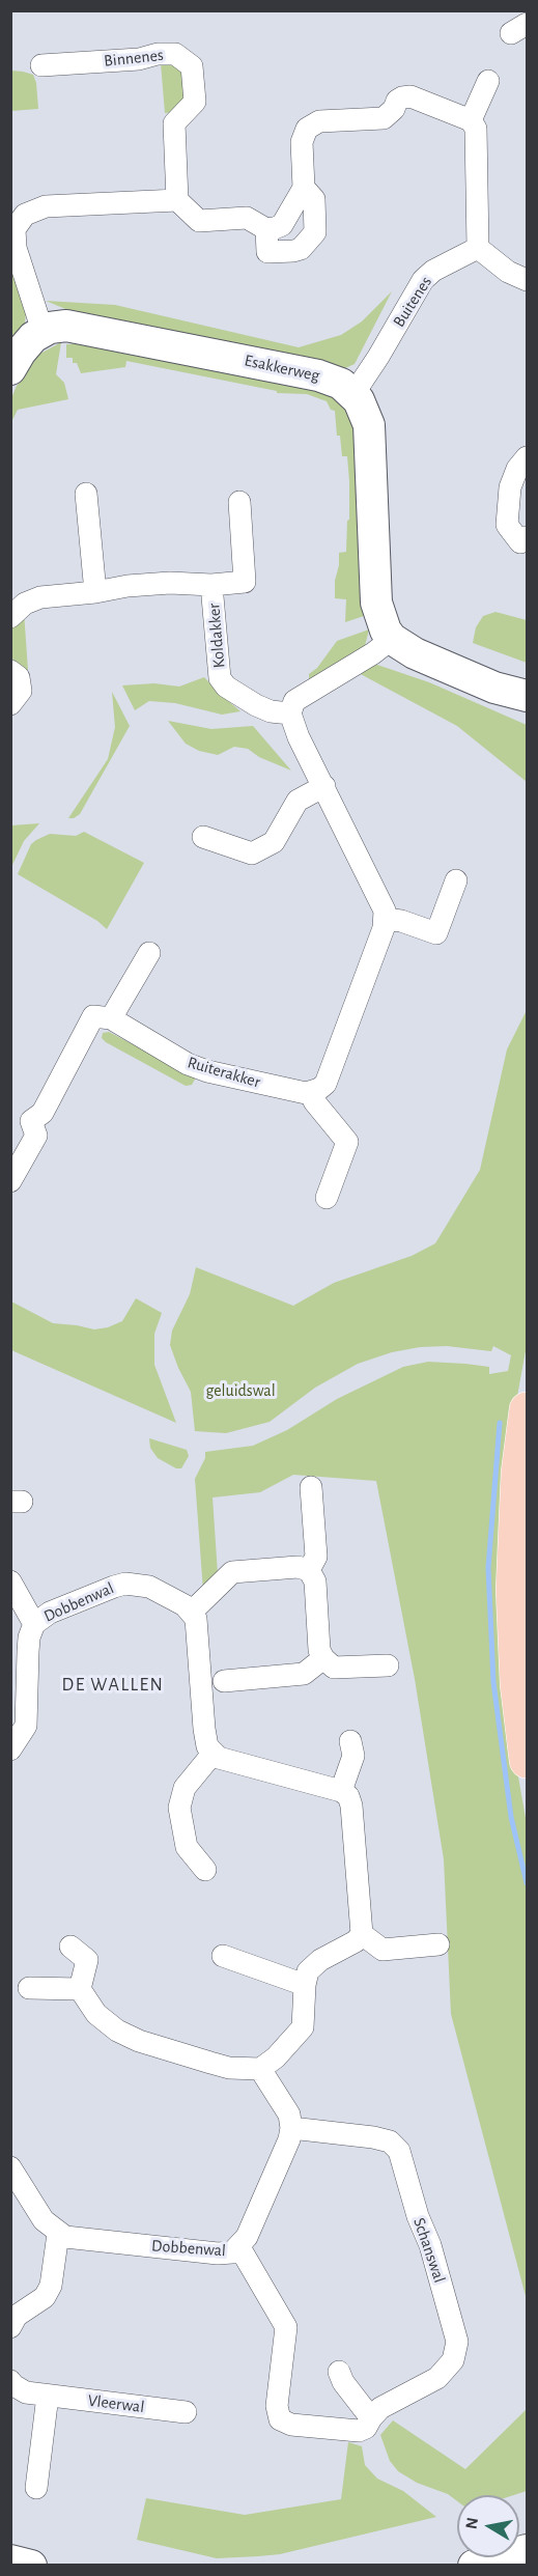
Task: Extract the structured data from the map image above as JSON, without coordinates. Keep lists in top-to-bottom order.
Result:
{
  "streets": {
    "street": [
      "Binnenes",
      "Buitenes",
      "Esakkerweg",
      "Koldakker",
      "Ruiterakker",
      "Dobbenwal",
      "Schanswal",
      "Vleerwal"
    ]
  },
  "crossings": [
    ["Buitenes", "Esakkerweg"],
    ["Dobbenwal", "Schanswal"]
  ],
  "districts": ["DE WALLEN"],
  "parks": ["geluidswal"],
  "north": "left"
}
